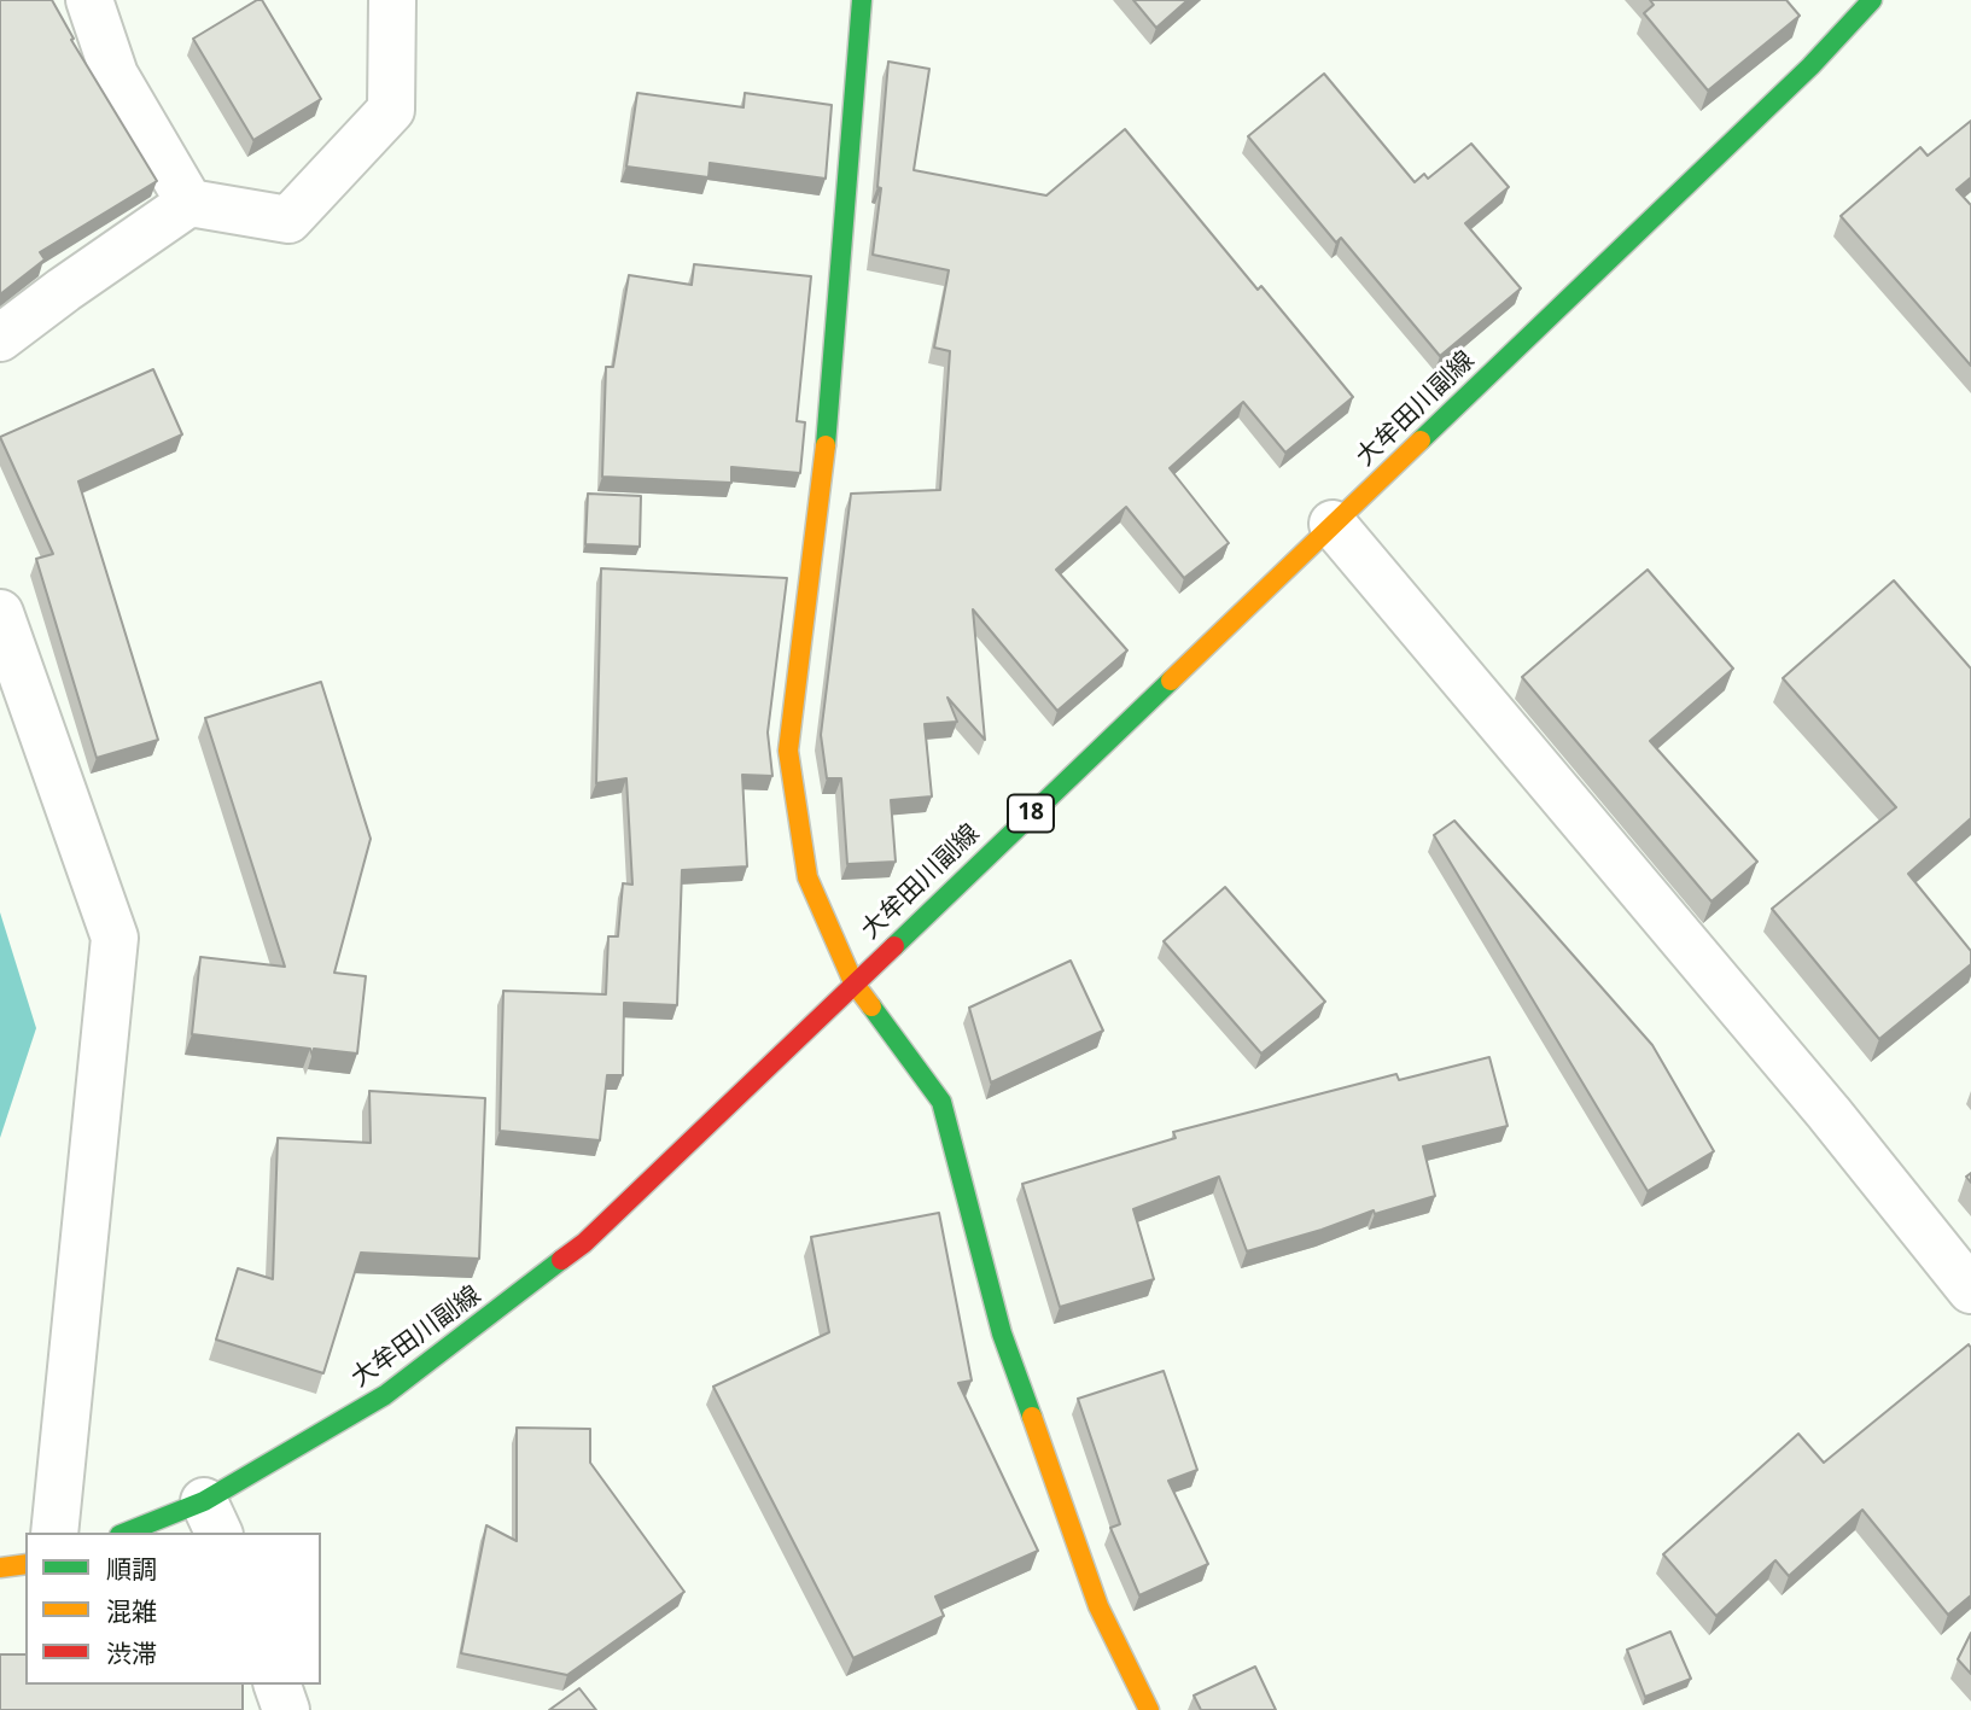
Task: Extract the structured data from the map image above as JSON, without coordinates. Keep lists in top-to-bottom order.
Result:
{
  "streets": {
    "main road": ["大牟田川副線", "18"]
  },
  "legend": ["順調", "混雑", "渋滞"]
}
